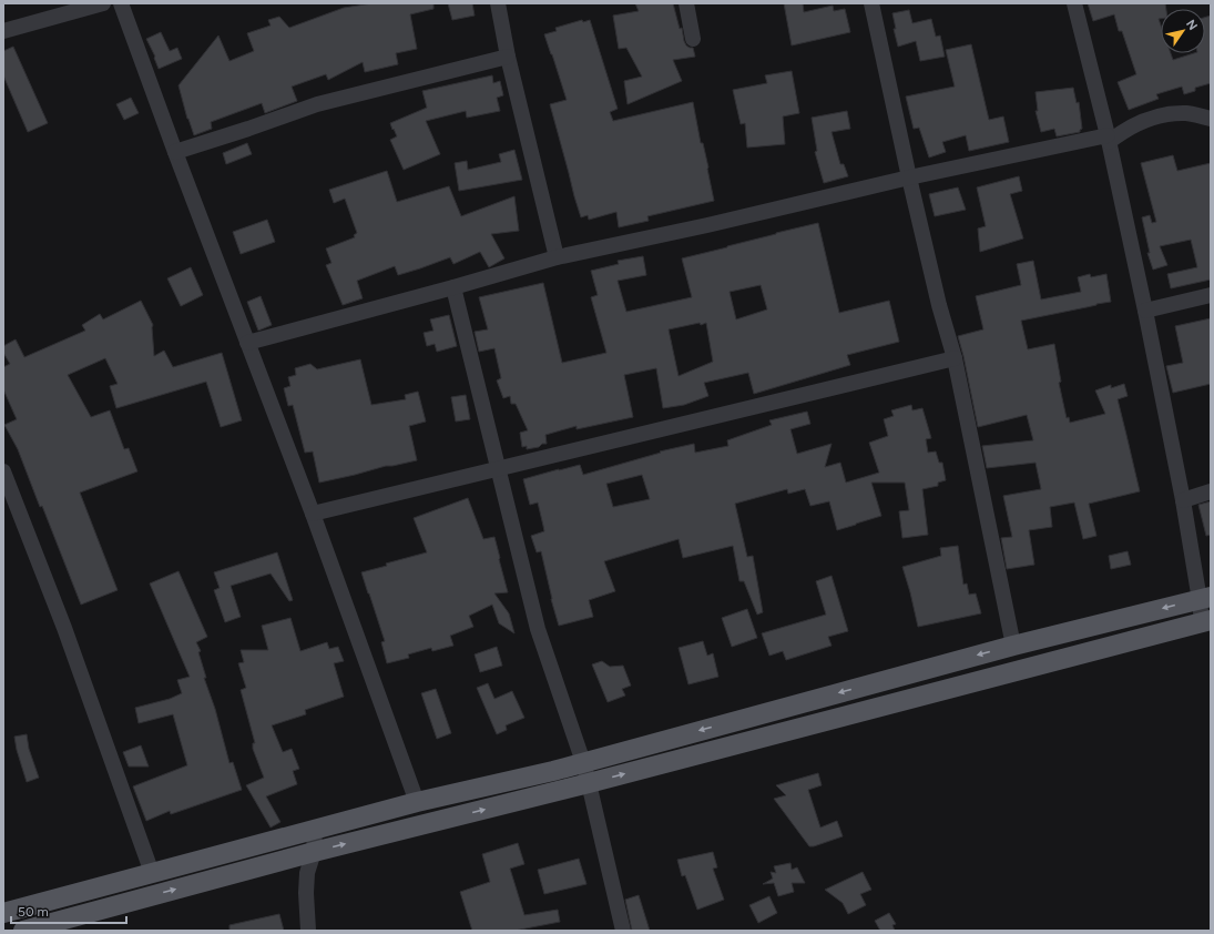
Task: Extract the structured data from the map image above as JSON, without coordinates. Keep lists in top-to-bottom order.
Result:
{
  "scale_bar": "50 m",
  "north": "top right"
}
